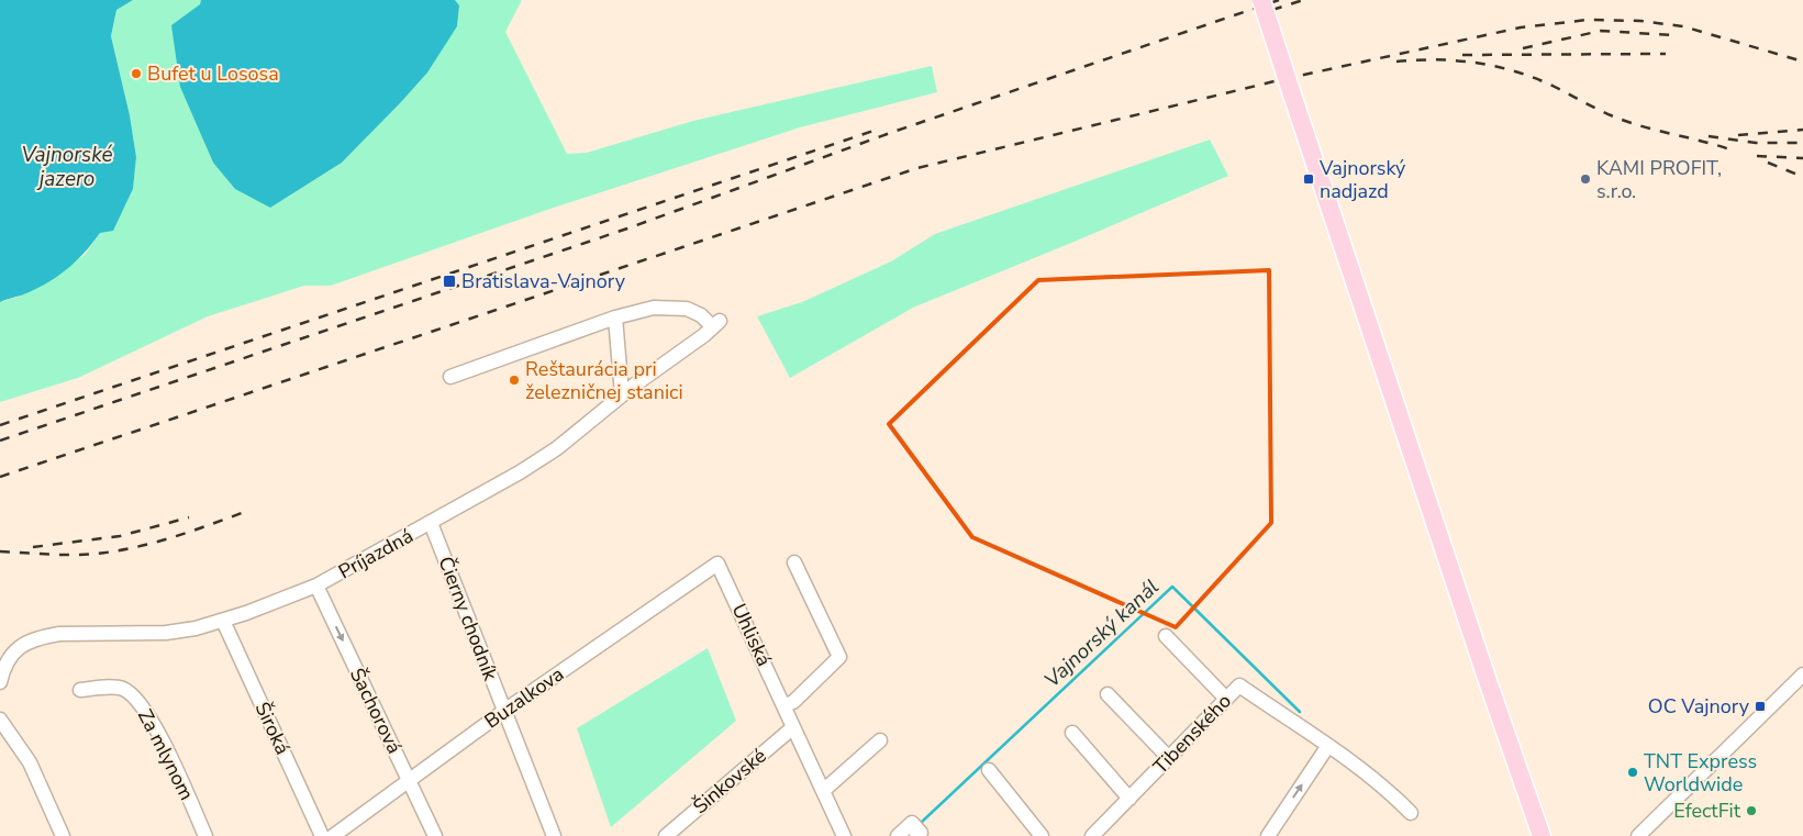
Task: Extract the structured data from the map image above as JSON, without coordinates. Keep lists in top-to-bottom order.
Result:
{
  "streets": {
    "street": [
      "Príjazdná",
      "Čierny chodník",
      "Uhliská",
      "Buzalkova",
      "Šachorová",
      "Široká",
      "Tibenského",
      "Za mlynom",
      "Šinkovské"
    ]
  },
  "crossings": [
    ["Príjazdná", "Čierny chodník"],
    ["Príjazdná", "Šachorová"],
    ["Príjazdná", "Široká"],
    ["Čierny chodník", "Buzalkova"],
    ["Uhliská", "Buzalkova"],
    ["Uhliská", "Šinkovské"],
    ["Buzalkova", "Šachorová"]
  ],
  "one_way": ["Šachorová"],
  "water": ["Vajnorské jazero", "Vajnorský kanál"],
  "places": {
    "other": [
      "Bufet u Lososa",
      "KAMI PROFIT, s.r.o.",
      "Reštaurácia pri železničnej stanici",
      "TNT Express Worldwide",
      "EfectFit"
    ],
    "transit": ["Vajnorský nadjazd", "Bratislava-Vajnory", "OC Vajnory"]
  }
}
